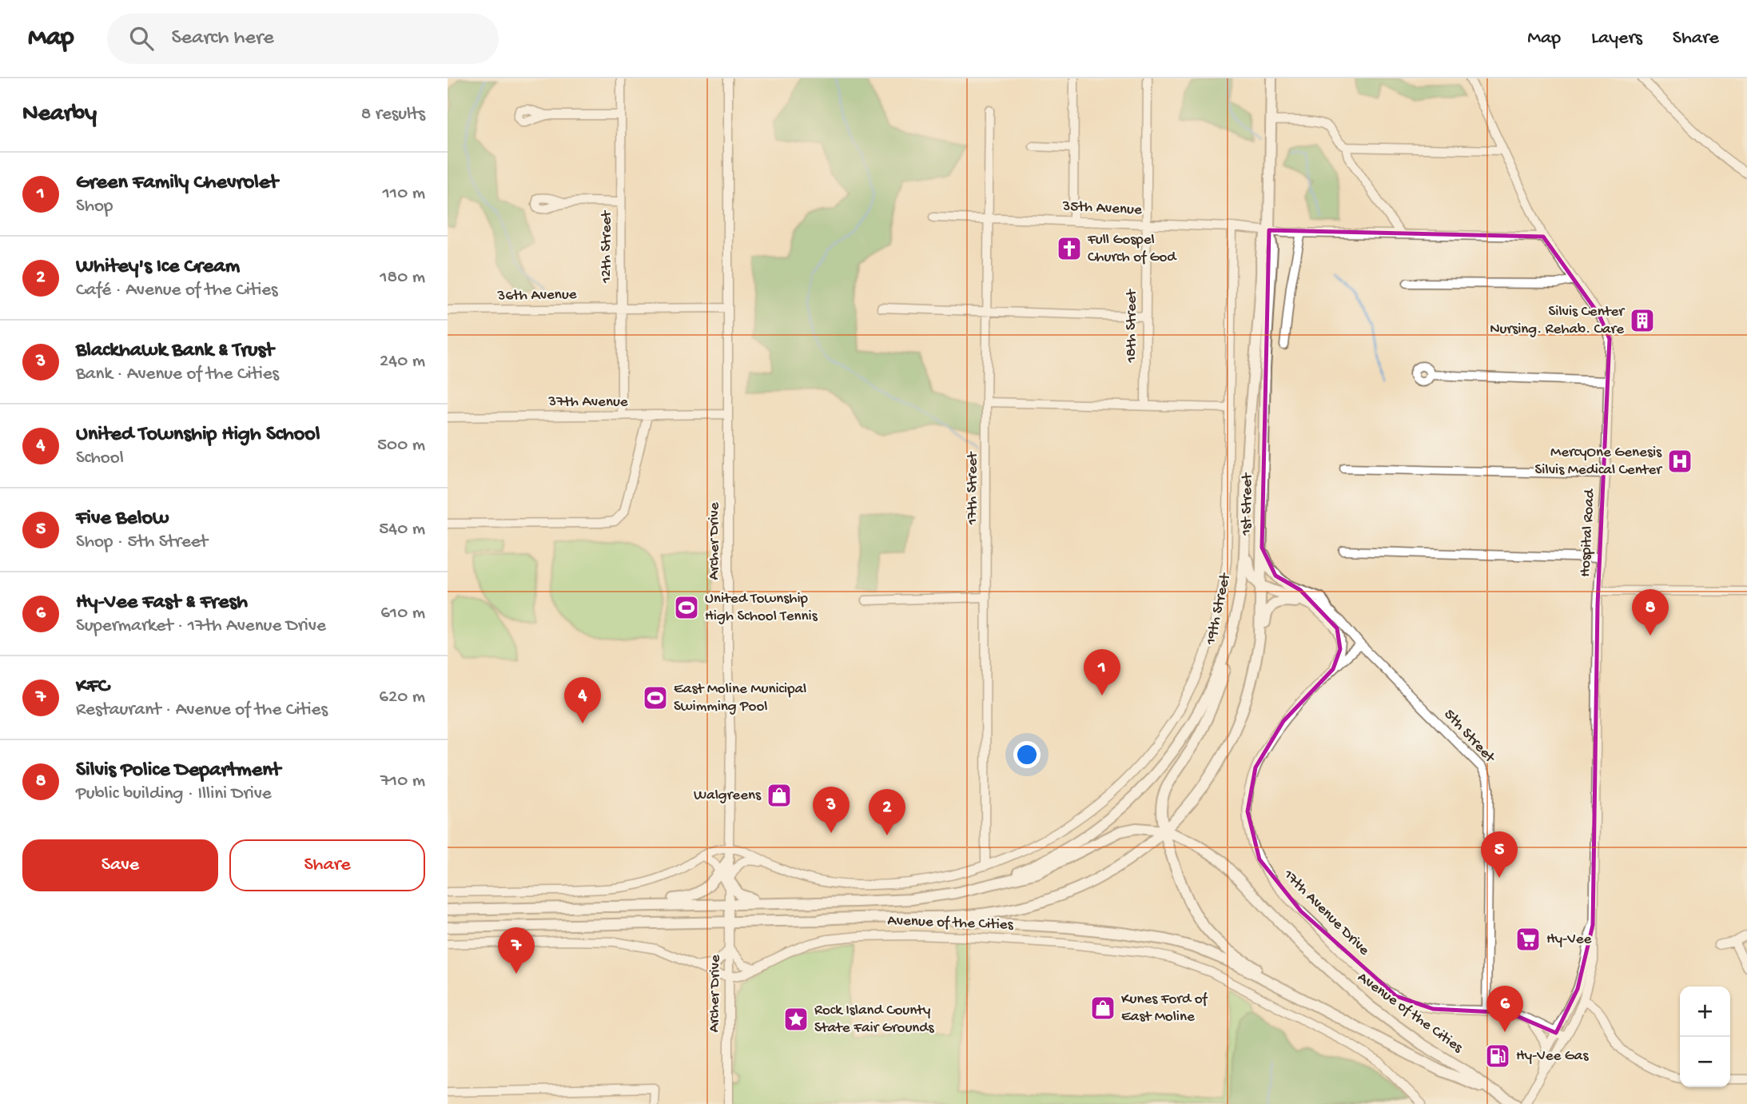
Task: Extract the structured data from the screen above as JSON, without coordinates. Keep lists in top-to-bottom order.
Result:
{
  "streets": {
    "main road": ["1st Street", "19th Street", "Avenue of the Cities"],
    "street": [
      "35th Avenue",
      "12th Street",
      "36th Avenue",
      "18th Street",
      "37th Avenue",
      "17th Street",
      "Hospital Road",
      "Archer Drive",
      "5th Street",
      "17th Avenue Drive"
    ]
  },
  "crossings": [
    ["35th Avenue", "18th Street"],
    ["35th Avenue", "17th Street"],
    ["35th Avenue", "1st Street"],
    ["35th Avenue", "Hospital Road"],
    ["35th Avenue", "19th Street"],
    ["12th Street", "36th Avenue"],
    ["12th Street", "37th Avenue"],
    ["36th Avenue", "Archer Drive"],
    ["37th Avenue", "Archer Drive"],
    ["17th Street", "19th Street"],
    ["1st Street", "19th Street"],
    ["1st Street", "Avenue of the Cities"],
    ["Hospital Road", "17th Avenue Drive"],
    ["Archer Drive", "Avenue of the Cities"],
    ["19th Street", "Avenue of the Cities"],
    ["5th Street", "17th Avenue Drive"]
  ],
  "places": {
    "church": ["Full Gospel Church of God"],
    "building": ["Silvis Center Nursing. Rehab. Care"],
    "hospital": ["MercyOne Genesis Silvis Medical Center"],
    "sports": ["United Township High School Tennis", "East Moline Municipal Swimming Pool"],
    "shop": ["Walgreens", "Kunes Ford of East Moline"],
    "supermarket": ["Hy-Vee"],
    "place": ["Rock Island County State Fair Grounds"],
    "fuel station": ["Hy-Vee Gas"]
  },
  "page": {
    "header": "Map",
    "search": "Search here",
    "nav": ["Map", "Layers", "Share"],
    "heading": ["Nearby", "8 results"],
    "list": [
      {
        "mark": "1",
        "name": "Green Family Chevrolet",
        "note": "Shop",
        "value": "110 m"
      },
      {
        "mark": "2",
        "name": "Whitey's Ice Cream",
        "note": "Café · Avenue of the Cities",
        "value": "180 m"
      },
      {
        "mark": "3",
        "name": "Blackhawk Bank & Trust",
        "note": "Bank · Avenue of the Cities",
        "value": "240 m"
      },
      {
        "mark": "4",
        "name": "United Township High School",
        "note": "School",
        "value": "500 m"
      },
      {
        "mark": "5",
        "name": "Five Below",
        "note": "Shop · 5th Street",
        "value": "540 m"
      },
      {
        "mark": "6",
        "name": "Hy-Vee Fast & Fresh",
        "note": "Supermarket · 17th Avenue Drive",
        "value": "610 m"
      },
      {
        "mark": "7",
        "name": "KFC",
        "note": "Restaurant · Avenue of the Cities",
        "value": "620 m"
      },
      {
        "mark": "8",
        "name": "Silvis Police Department",
        "note": "Public building · Illini Drive",
        "value": "710 m"
      }
    ],
    "pins": [
      "8",
      "1",
      "4",
      "3",
      "2",
      "5",
      "7",
      "6"
    ],
    "buttons": ["Save", "Share"],
    "map_buttons": ["+", "−"]
  }
}
